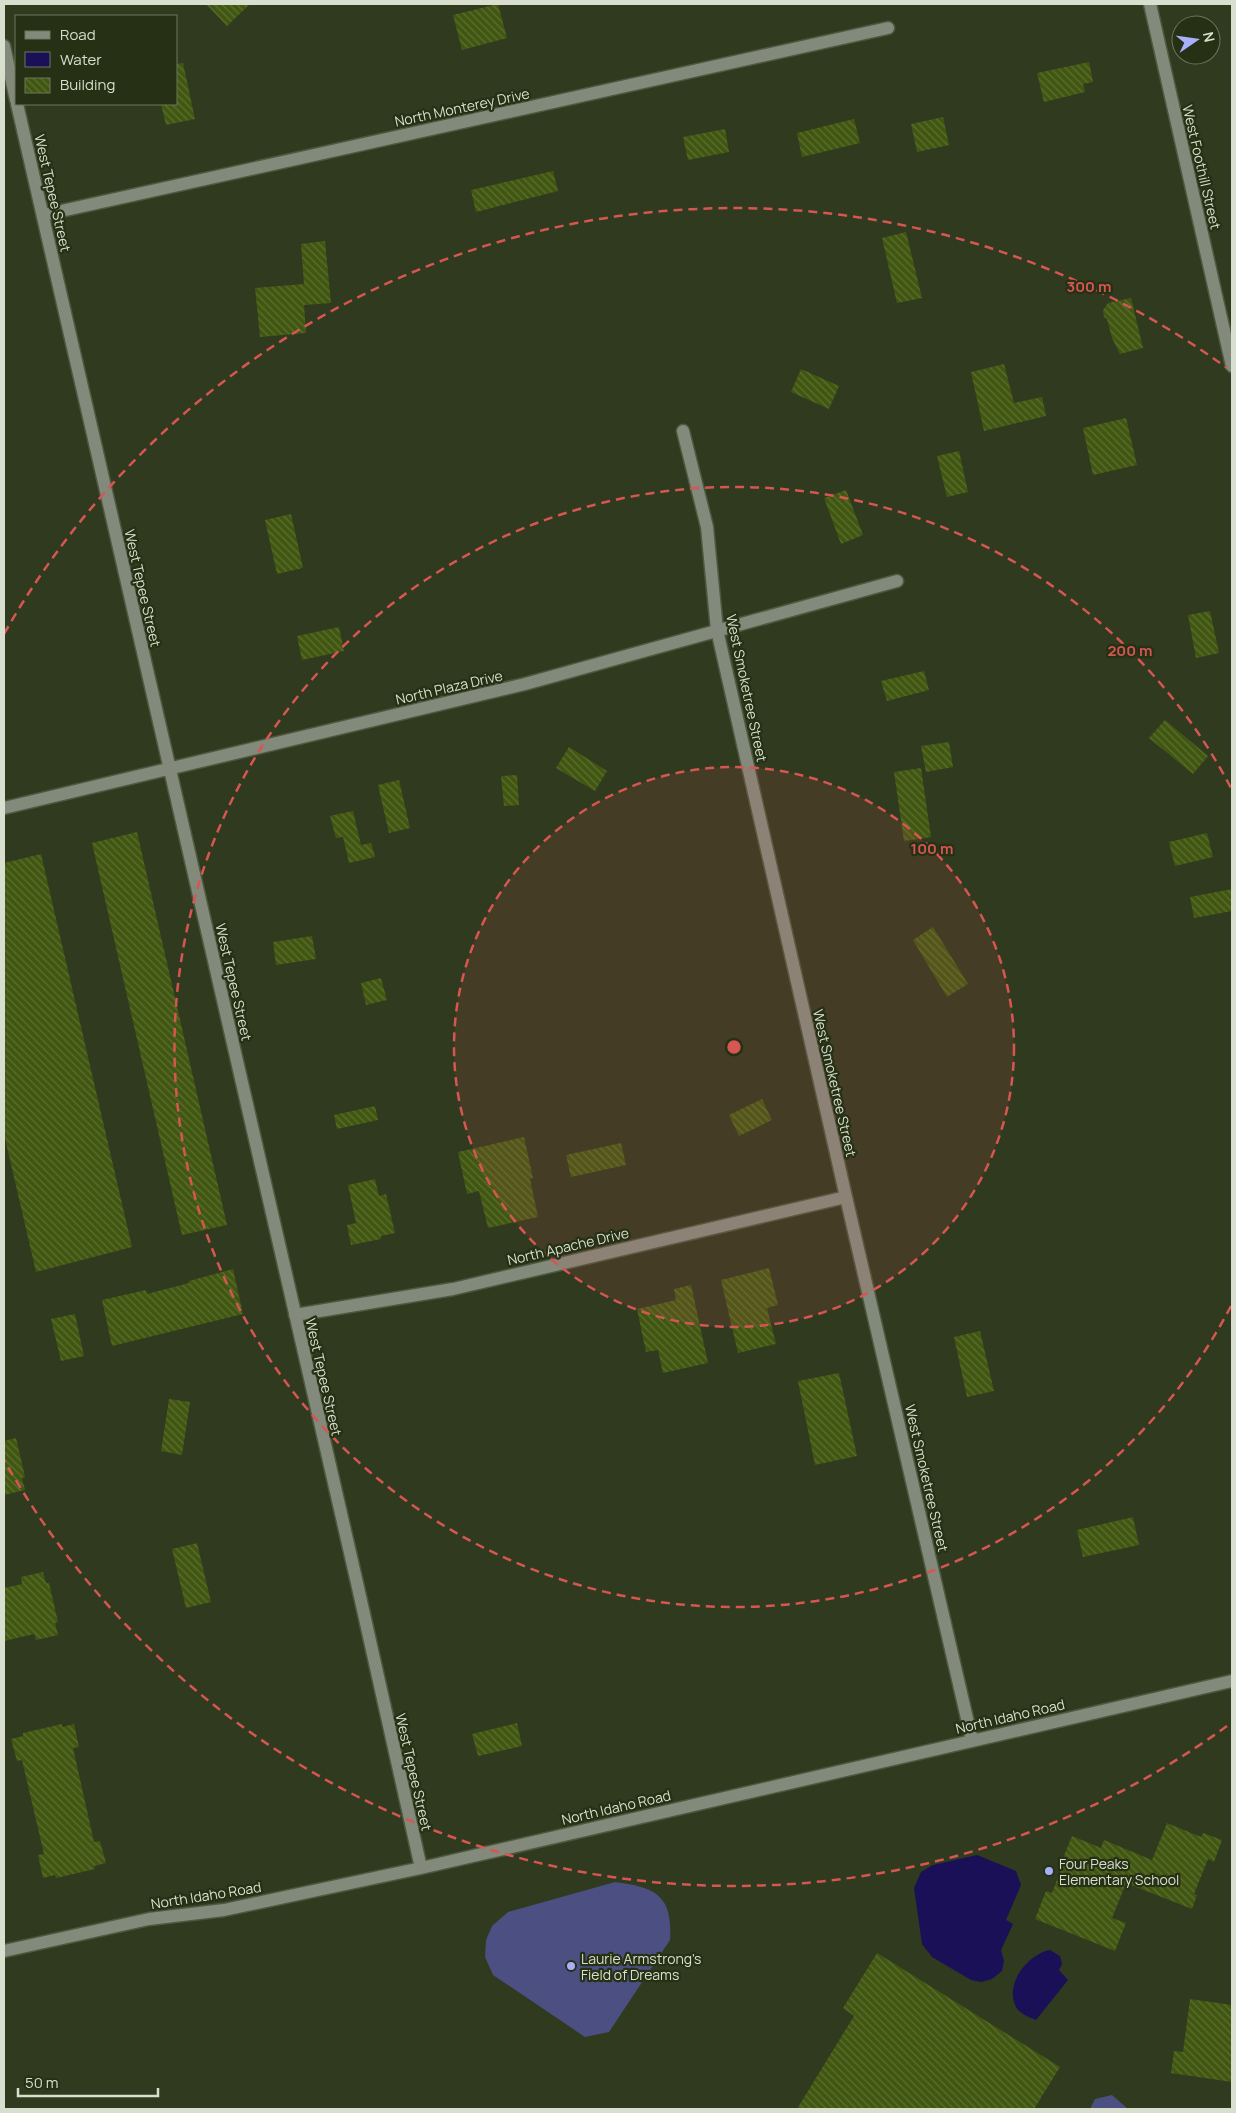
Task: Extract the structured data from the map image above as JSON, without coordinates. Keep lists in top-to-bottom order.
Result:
{
  "streets": {
    "street": [
      "North Monterey Drive",
      "West Foothill Street",
      "West Tepee Street",
      "North Plaza Drive",
      "West Smoketree Street",
      "North Apache Drive",
      "North Idaho Road"
    ]
  },
  "crossings": [
    ["North Monterey Drive", "West Tepee Street"],
    ["West Tepee Street", "North Plaza Drive"],
    ["West Tepee Street", "North Apache Drive"],
    ["West Tepee Street", "North Idaho Road"],
    ["North Plaza Drive", "West Smoketree Street"],
    ["West Smoketree Street", "North Apache Drive"],
    ["West Smoketree Street", "North Idaho Road"]
  ],
  "places": ["Four Peaks Elementary School", "Laurie Armstrong's Field of Dreams"],
  "legend": ["Road", "Water", "Building"],
  "scale_bar": "50 m",
  "north": "right",
  "rings": ["300 m", "200 m", "100 m"]
}
